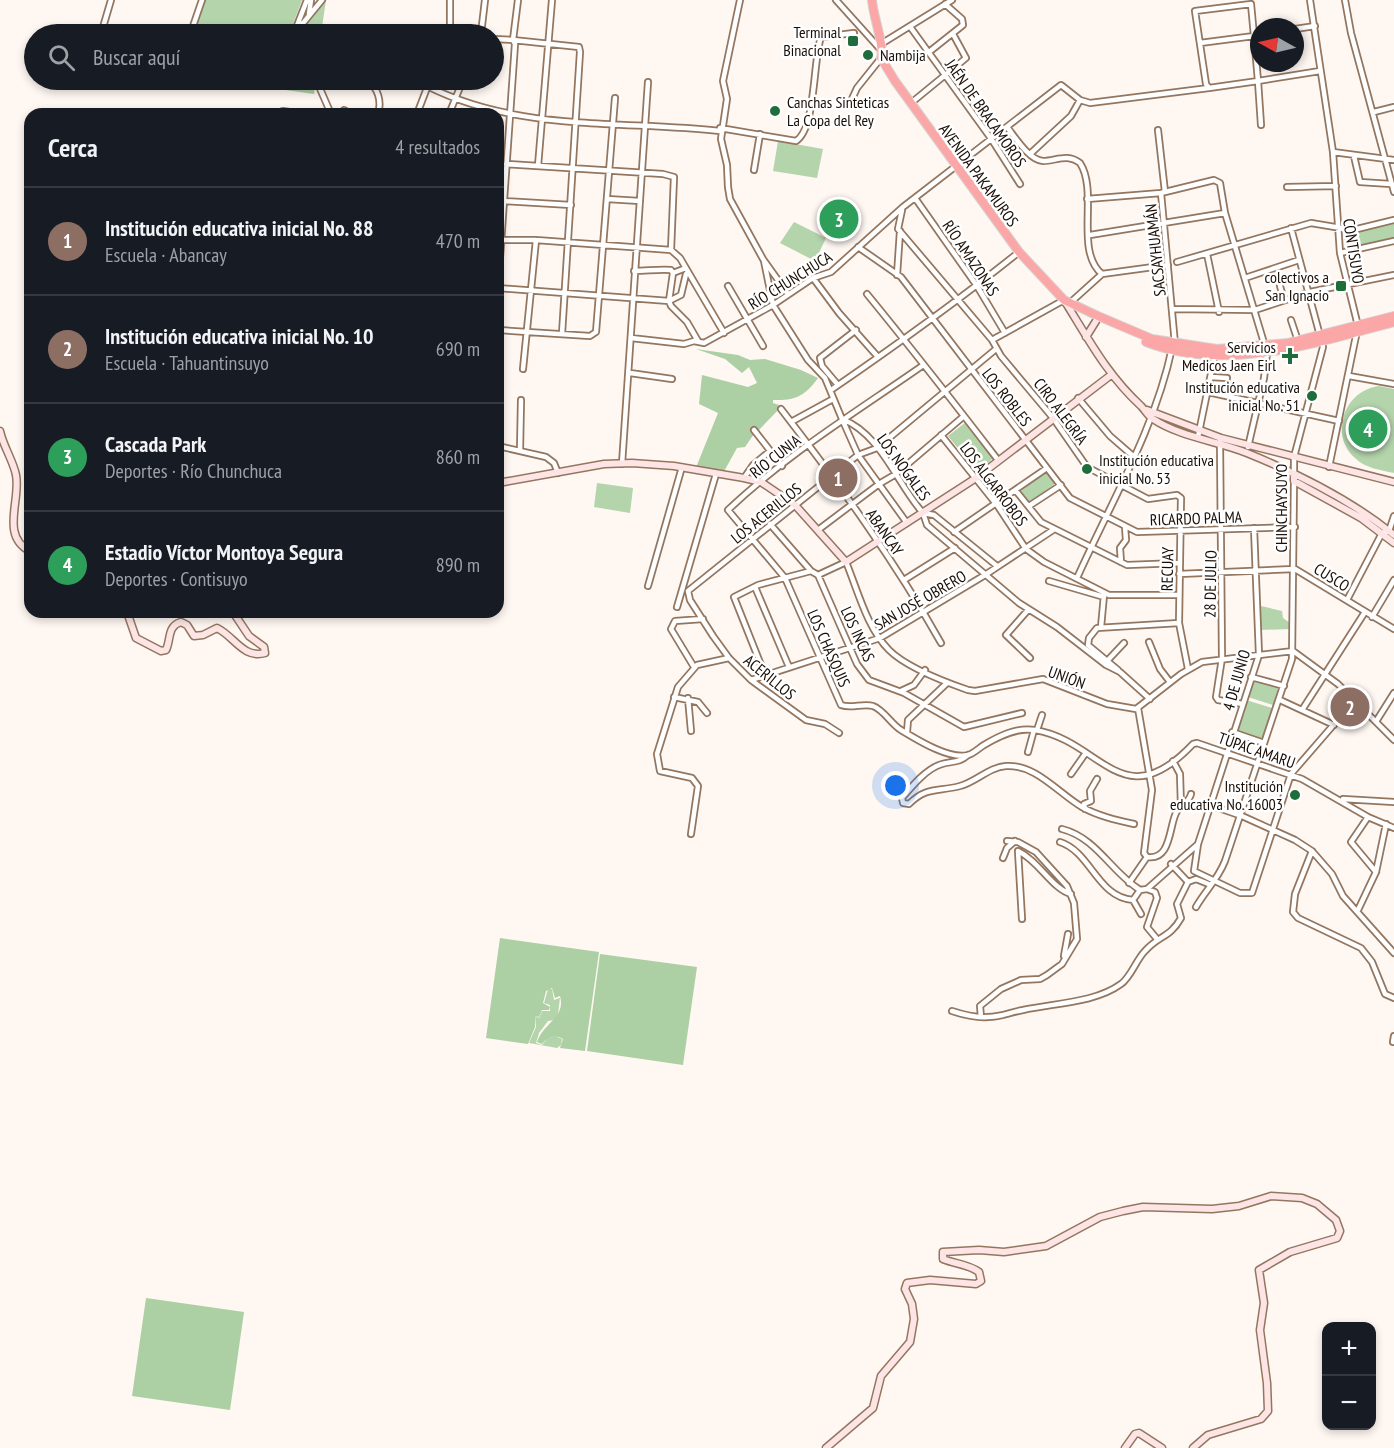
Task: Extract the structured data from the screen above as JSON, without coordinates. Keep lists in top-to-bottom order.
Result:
{
  "streets": {
    "highway": ["AVENIDA PAKAMUROS"],
    "street": [
      "JAÉN DE BRACAMOROS",
      "SACSAYHUAMÁN",
      "CONTISUYO",
      "RÍO AMAZONAS",
      "RÍO CHUNCHUCA",
      "LOS ROBLES",
      "CIRO ALEGRÍA",
      "RÍO CUNIA",
      "LOS NOGALES",
      "LOS ALGARROBOS",
      "CHINCHAYSUYO",
      "LOS ACERILLOS",
      "RICARDO PALMA",
      "ABANCAY",
      "RECUAY",
      "CUSCO",
      "28 DE JULIO",
      "SAN JOSÉ OBRERO",
      "LOS INCAS",
      "LOS CHASQUIS",
      "ACERILLOS",
      "UNIÓN",
      "4 DE JUNIO",
      "TÚPAC AMARU"
    ]
  },
  "crossings": [
    ["JAÉN DE BRACAMOROS", "RÍO CHUNCHUCA"],
    ["AVENIDA PAKAMUROS", "SACSAYHUAMÁN"],
    ["AVENIDA PAKAMUROS", "CONTISUYO"],
    ["AVENIDA PAKAMUROS", "RÍO CHUNCHUCA"],
    ["AVENIDA PAKAMUROS", "CHINCHAYSUYO"],
    ["SACSAYHUAMÁN", "CIRO ALEGRÍA"],
    ["SACSAYHUAMÁN", "RICARDO PALMA"],
    ["SACSAYHUAMÁN", "RECUAY"],
    ["RÍO AMAZONAS", "RÍO CHUNCHUCA"],
    ["RÍO CHUNCHUCA", "LOS ROBLES"],
    ["RÍO CHUNCHUCA", "LOS NOGALES"],
    ["LOS ROBLES", "LOS ACERILLOS"],
    ["LOS ROBLES", "RICARDO PALMA"],
    ["CIRO ALEGRÍA", "LOS ACERILLOS"],
    ["CIRO ALEGRÍA", "RECUAY"],
    ["RÍO CUNIA", "LOS NOGALES"],
    ["RÍO CUNIA", "LOS ACERILLOS"],
    ["RÍO CUNIA", "ABANCAY"],
    ["RÍO CUNIA", "LOS CHASQUIS"],
    ["LOS NOGALES", "LOS ACERILLOS"],
    ["LOS NOGALES", "SAN JOSÉ OBRERO"],
    ["LOS ALGARROBOS", "SAN JOSÉ OBRERO"],
    ["CHINCHAYSUYO", "RICARDO PALMA"],
    ["CHINCHAYSUYO", "CUSCO"],
    ["CHINCHAYSUYO", "4 DE JUNIO"],
    ["CHINCHAYSUYO", "TÚPAC AMARU"],
    ["LOS ACERILLOS", "ABANCAY"],
    ["LOS ACERILLOS", "LOS CHASQUIS"],
    ["LOS ACERILLOS", "ACERILLOS"],
    ["RICARDO PALMA", "RECUAY"],
    ["RICARDO PALMA", "28 DE JULIO"],
    ["RICARDO PALMA", "4 DE JUNIO"],
    ["ABANCAY", "SAN JOSÉ OBRERO"],
    ["RECUAY", "CUSCO"],
    ["CUSCO", "28 DE JULIO"],
    ["CUSCO", "4 DE JUNIO"],
    ["28 DE JULIO", "4 DE JUNIO"],
    ["SAN JOSÉ OBRERO", "LOS INCAS"],
    ["SAN JOSÉ OBRERO", "LOS CHASQUIS"],
    ["SAN JOSÉ OBRERO", "ACERILLOS"],
    ["SAN JOSÉ OBRERO", "UNIÓN"],
    ["4 DE JUNIO", "TÚPAC AMARU"]
  ],
  "places": {
    "transit": ["Terminal Binacional", "colectivos a San Ignacio"],
    "other": [
      "Nambija",
      "Canchas Sinteticas La Copa del Rey",
      "Institución educativa inicial No. 51",
      "Institución educativa inicial No. 53",
      "Institución educativa No. 16003"
    ],
    "health": ["Servicios Medicos Jaen Eirl"]
  },
  "north": "left",
  "page": {
    "search": "Buscar aquí",
    "heading": ["Cerca", "4 resultados"],
    "list": [
      {
        "mark": "1",
        "name": "Institución educativa inicial No. 88",
        "note": "Escuela · Abancay",
        "value": "470 m"
      },
      {
        "mark": "2",
        "name": "Institución educativa inicial No. 10",
        "note": "Escuela · Tahuantinsuyo",
        "value": "690 m"
      },
      {
        "mark": "3",
        "name": "Cascada Park",
        "note": "Deportes · Río Chunchuca",
        "value": "860 m"
      },
      {
        "mark": "4",
        "name": "Estadio Víctor Montoya Segura",
        "note": "Deportes · Contisuyo",
        "value": "890 m"
      }
    ],
    "pins": [
      "3",
      "4",
      "1",
      "2"
    ],
    "map_buttons": ["+", "−"]
  }
}
